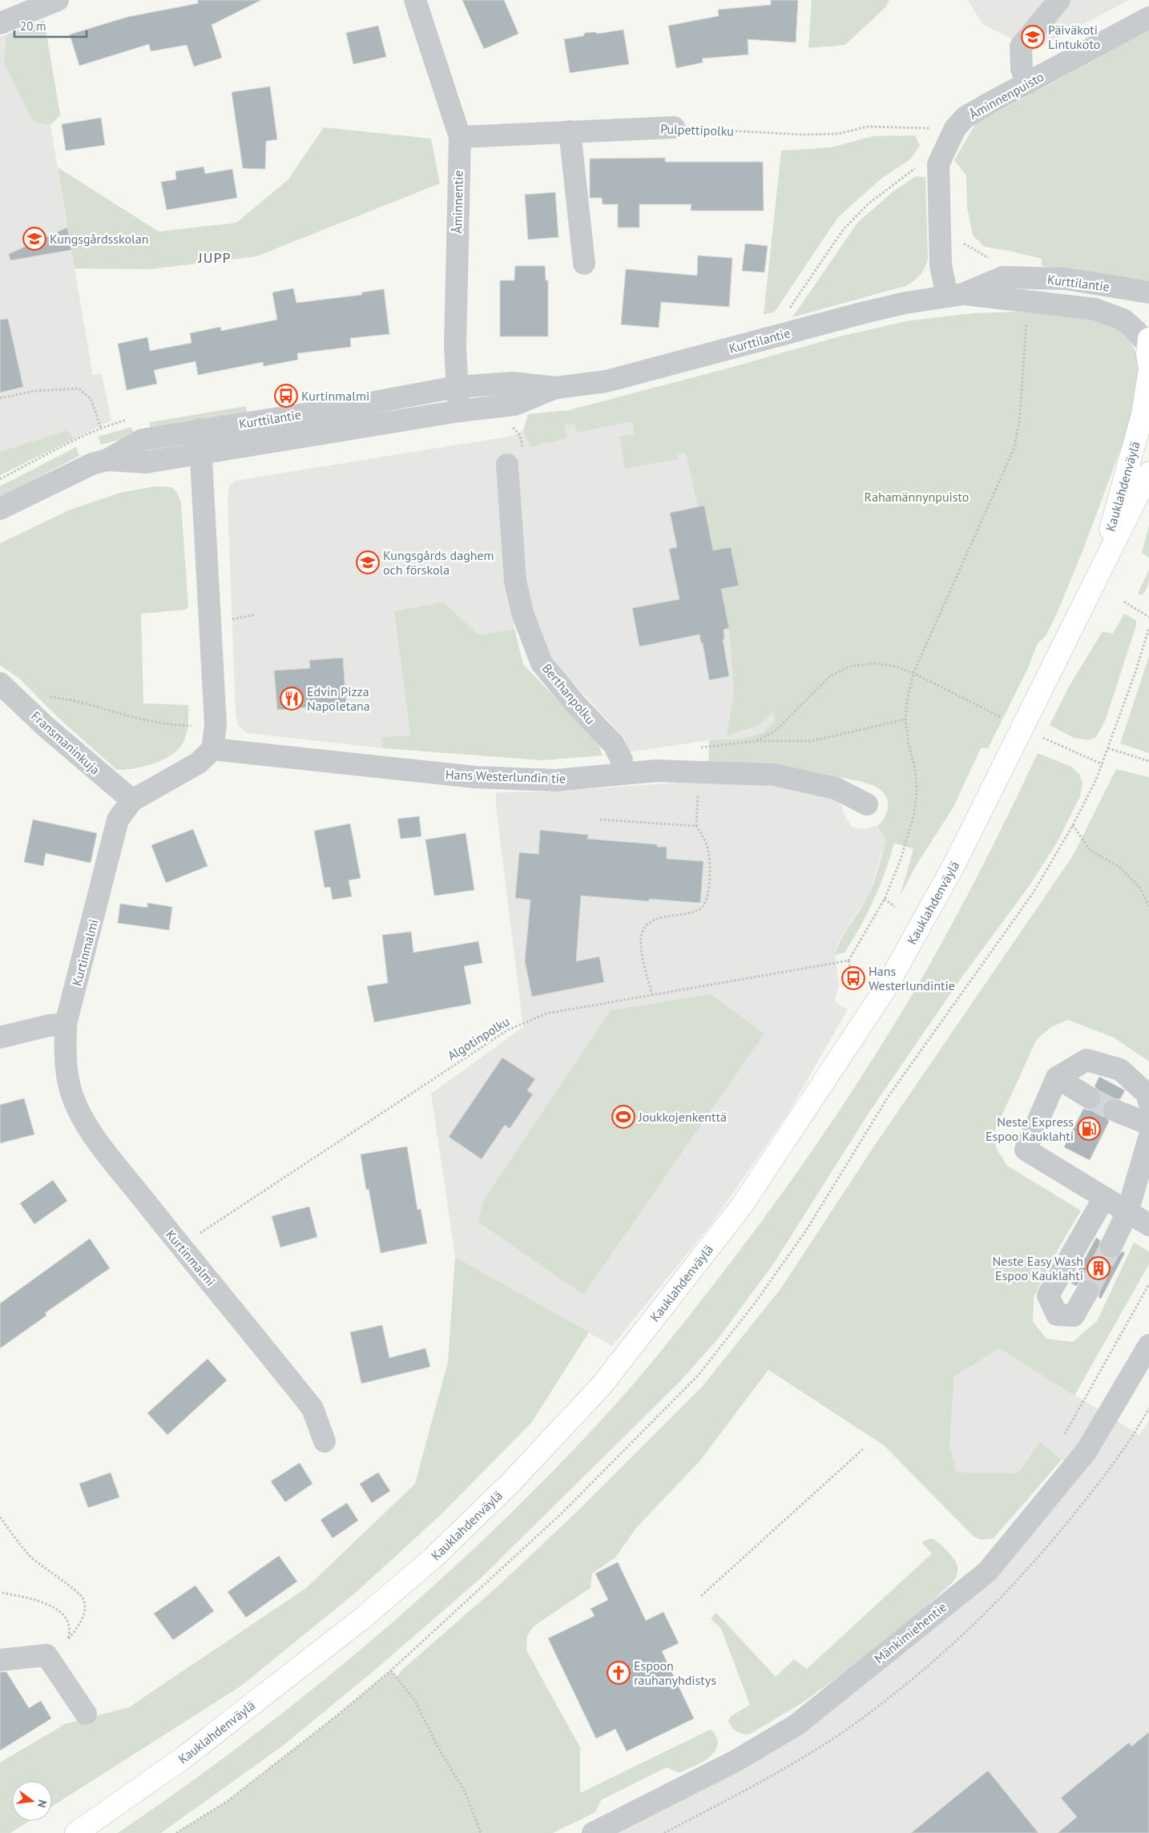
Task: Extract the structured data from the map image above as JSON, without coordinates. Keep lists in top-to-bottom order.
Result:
{
  "streets": {
    "main road": ["Kauklahdenväylä"],
    "street": [
      "Åminnenpuisto",
      "Pulpettipolku",
      "Åminnentie",
      "Kurttilantie",
      "Berthanpolku",
      "Fransmaninkuja",
      "Hans Westerlundin tie",
      "Kurtinmalmi",
      "Mänkimiehentie"
    ],
    "path": ["Algotinpolku"]
  },
  "crossings": [
    ["Åminnenpuisto", "Kurttilantie"],
    ["Pulpettipolku", "Åminnentie"],
    ["Åminnentie", "Kurttilantie"],
    ["Berthanpolku", "Hans Westerlundin tie"],
    ["Fransmaninkuja", "Kurtinmalmi"],
    ["Hans Westerlundin tie", "Kurtinmalmi"]
  ],
  "districts": ["JUPP"],
  "parks": ["Rahamännynpuisto"],
  "places": {
    "school or university": ["Päiväkoti Lintukoto", "Kungsgårdsskolan", "Kungsgårds daghem och förskola"],
    "bus stop": ["Kurtinmalmi", "Hans Westerlundintie"],
    "restaurant": ["Edvin Pizza Napoletana"],
    "sports": ["Joukkojenkenttä"],
    "fuel station": ["Neste Express Espoo Kauklahti"],
    "building": ["Neste Easy Wash Espoo Kauklahti"],
    "church": ["Espoon rauhanyhdistys"]
  },
  "scale_bar": "20 m",
  "north": "right"
}
